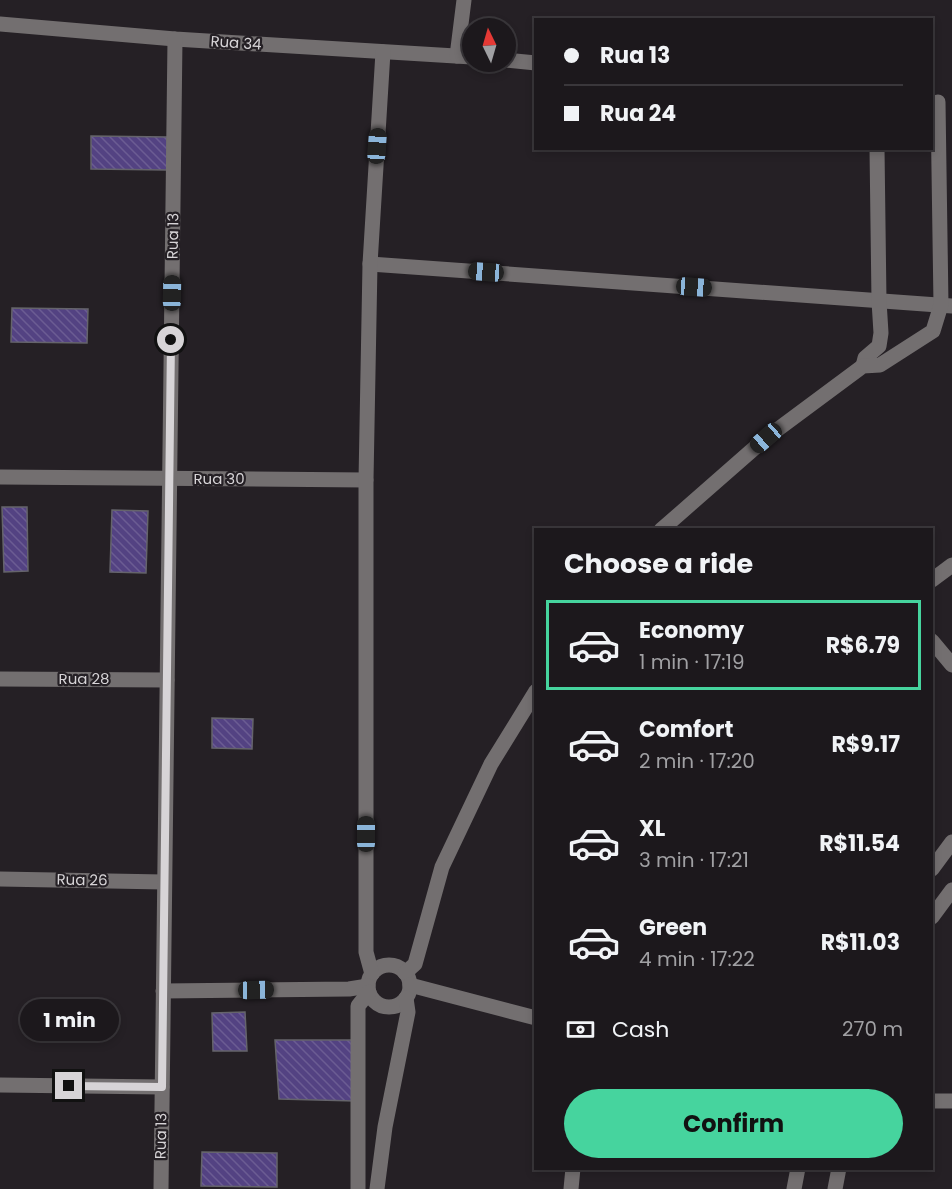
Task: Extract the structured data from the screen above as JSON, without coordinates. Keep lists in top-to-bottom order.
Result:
{
  "streets": {
    "street": [
      "Rua 34",
      "Rua 13",
      "Rua 30",
      "Rua 28",
      "Rua 26"
    ]
  },
  "crossings": [
    ["Rua 34", "Rua 13"],
    ["Rua 13", "Rua 30"],
    ["Rua 13", "Rua 28"],
    ["Rua 13", "Rua 26"]
  ],
  "north": "top",
  "page": {
    "banner": ["Rua 13", "Rua 24"],
    "heading": "Choose a ride",
    "list": [
      {
        "name": "Economy",
        "note": "1 min · 17:19",
        "value": "R$6.79"
      },
      {
        "name": "Comfort",
        "note": "2 min · 17:20",
        "value": "R$9.17"
      },
      {
        "name": "XL",
        "note": "3 min · 17:21",
        "value": "R$11.54"
      },
      {
        "name": "Green",
        "note": "4 min · 17:22",
        "value": "R$11.03"
      }
    ],
    "pay": ["Cash", "270 m"],
    "bubble": "1 min",
    "buttons": "Confirm"
  }
}
